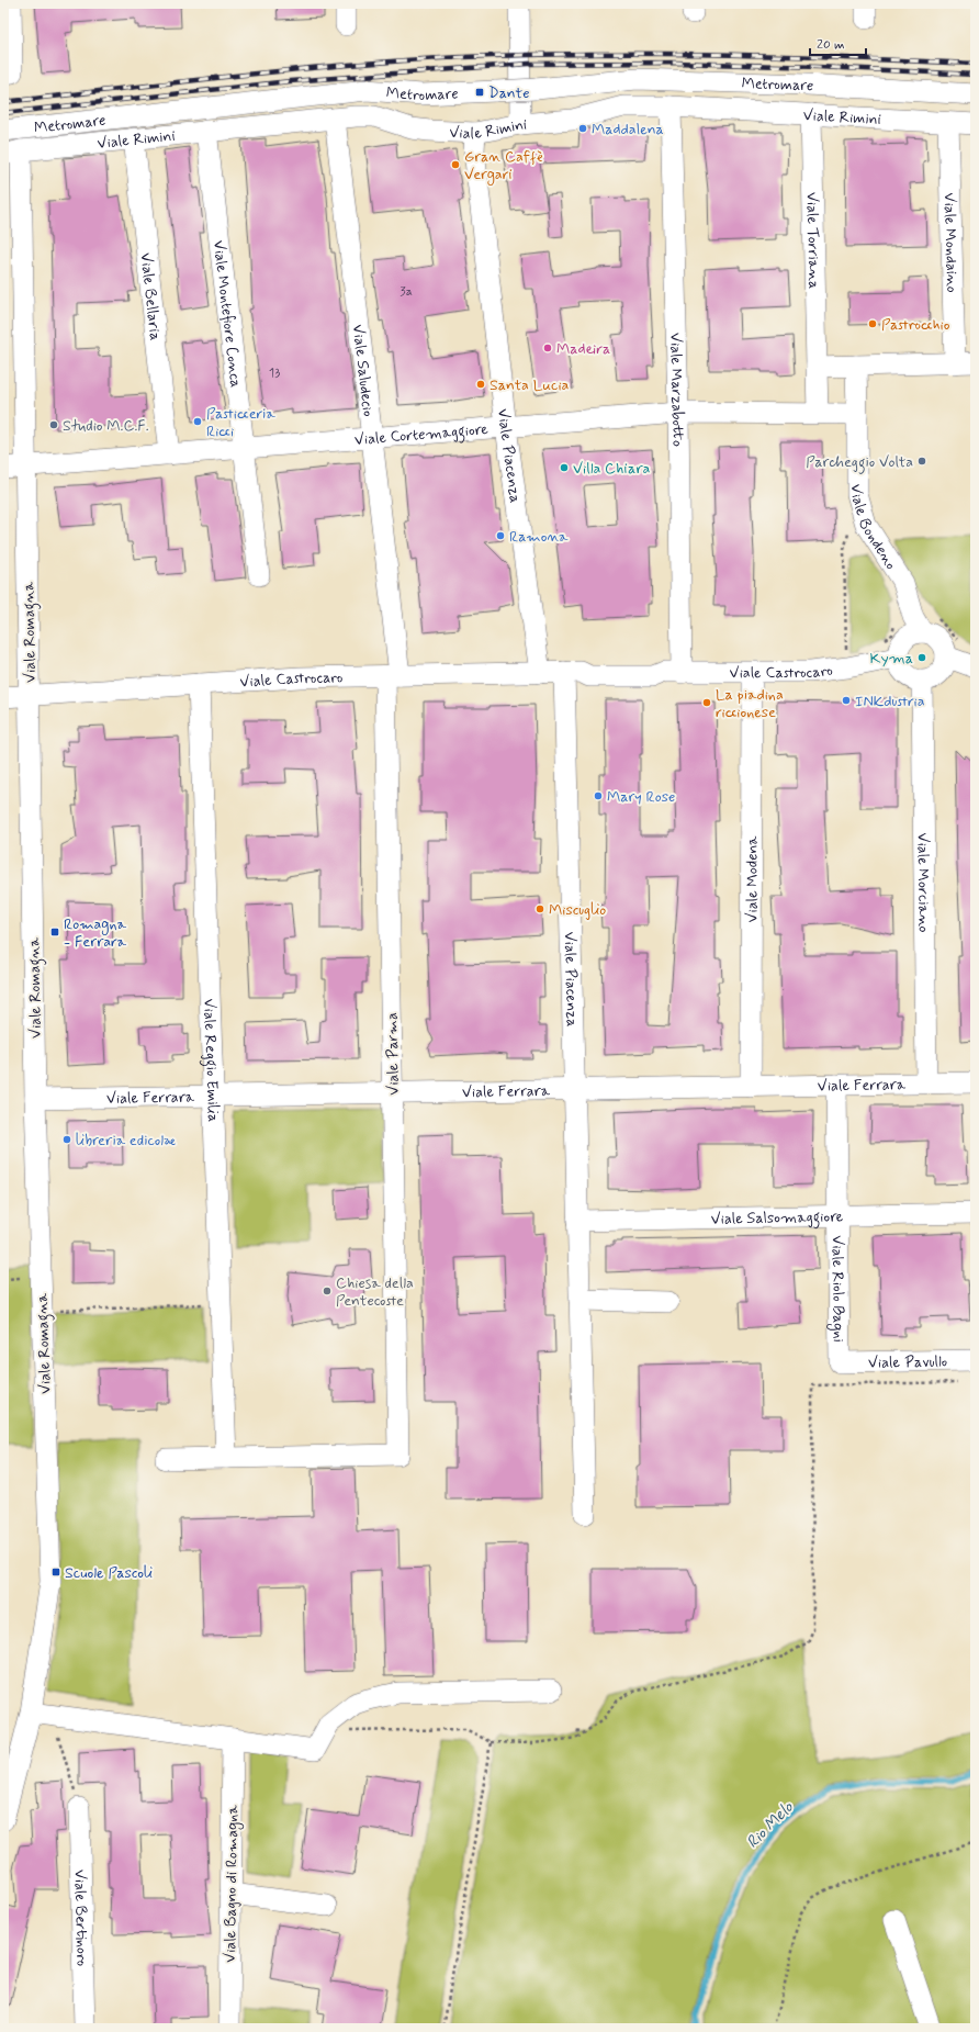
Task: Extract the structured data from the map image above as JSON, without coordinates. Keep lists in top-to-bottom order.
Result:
{
  "streets": {
    "street": [
      "Metromare",
      "Viale Rimini",
      "Viale Torriana",
      "Viale Mondaino",
      "Viale Bellaria",
      "Viale Montefiore Conca",
      "Viale Saludecio",
      "Viale Marzabotto",
      "Viale Cortemaggiore",
      "Viale Piacenza",
      "Viale Bondeno",
      "Viale Romagna",
      "Viale Castrocaro",
      "Viale Modena",
      "Viale Morciano",
      "Viale Parma",
      "Viale Reggio Emilia",
      "Viale Ferrara",
      "Viale Salsomaggiore",
      "Viale Riolo Bagni",
      "Viale Pavullo",
      "Viale Bagno di Romagna",
      "Viale Bertinoro"
    ]
  },
  "crossings": [
    ["Viale Rimini", "Viale Torriana"],
    ["Viale Rimini", "Viale Mondaino"],
    ["Viale Rimini", "Viale Bellaria"],
    ["Viale Rimini", "Viale Montefiore Conca"],
    ["Viale Rimini", "Viale Saludecio"],
    ["Viale Rimini", "Viale Marzabotto"],
    ["Viale Rimini", "Viale Piacenza"],
    ["Viale Rimini", "Viale Romagna"],
    ["Viale Bellaria", "Viale Cortemaggiore"],
    ["Viale Montefiore Conca", "Viale Cortemaggiore"],
    ["Viale Saludecio", "Viale Cortemaggiore"],
    ["Viale Saludecio", "Viale Castrocaro"],
    ["Viale Saludecio", "Viale Parma"],
    ["Viale Marzabotto", "Viale Cortemaggiore"],
    ["Viale Marzabotto", "Viale Castrocaro"],
    ["Viale Cortemaggiore", "Viale Piacenza"],
    ["Viale Cortemaggiore", "Viale Bondeno"],
    ["Viale Cortemaggiore", "Viale Romagna"],
    ["Viale Piacenza", "Viale Castrocaro"],
    ["Viale Piacenza", "Viale Ferrara"],
    ["Viale Piacenza", "Viale Salsomaggiore"],
    ["Viale Bondeno", "Viale Castrocaro"],
    ["Viale Bondeno", "Viale Morciano"],
    ["Viale Romagna", "Viale Castrocaro"],
    ["Viale Romagna", "Viale Ferrara"],
    ["Viale Castrocaro", "Viale Modena"],
    ["Viale Castrocaro", "Viale Morciano"],
    ["Viale Castrocaro", "Viale Parma"],
    ["Viale Castrocaro", "Viale Reggio Emilia"],
    ["Viale Modena", "Viale Ferrara"],
    ["Viale Morciano", "Viale Ferrara"],
    ["Viale Parma", "Viale Reggio Emilia"],
    ["Viale Parma", "Viale Ferrara"],
    ["Viale Reggio Emilia", "Viale Ferrara"],
    ["Viale Ferrara", "Viale Riolo Bagni"],
    ["Viale Salsomaggiore", "Viale Riolo Bagni"],
    ["Viale Riolo Bagni", "Viale Pavullo"]
  ],
  "water": ["Rio Melo"],
  "places": {
    "transit": ["Dante", "Romagna - Ferrara", "Scuole Pascoli"],
    "other": [
      "Maddalena",
      "Gran Caffè Vergari",
      "Pastrocchio",
      "Madeira",
      "Santa Lucia",
      "Pasticceria Ricci",
      "Studio M.C.F.",
      "Parcheggio Volta",
      "Villa Chiara",
      "Ramona",
      "Kyma",
      "INKdustria",
      "La piadina riccionese",
      "Mary Rose",
      "Miscuglio",
      "libreria edicolæ",
      "Chiesa della Pentecoste"
    ]
  },
  "house_numbers": ["3a", "13"],
  "scale_bar": "20 m"
}
